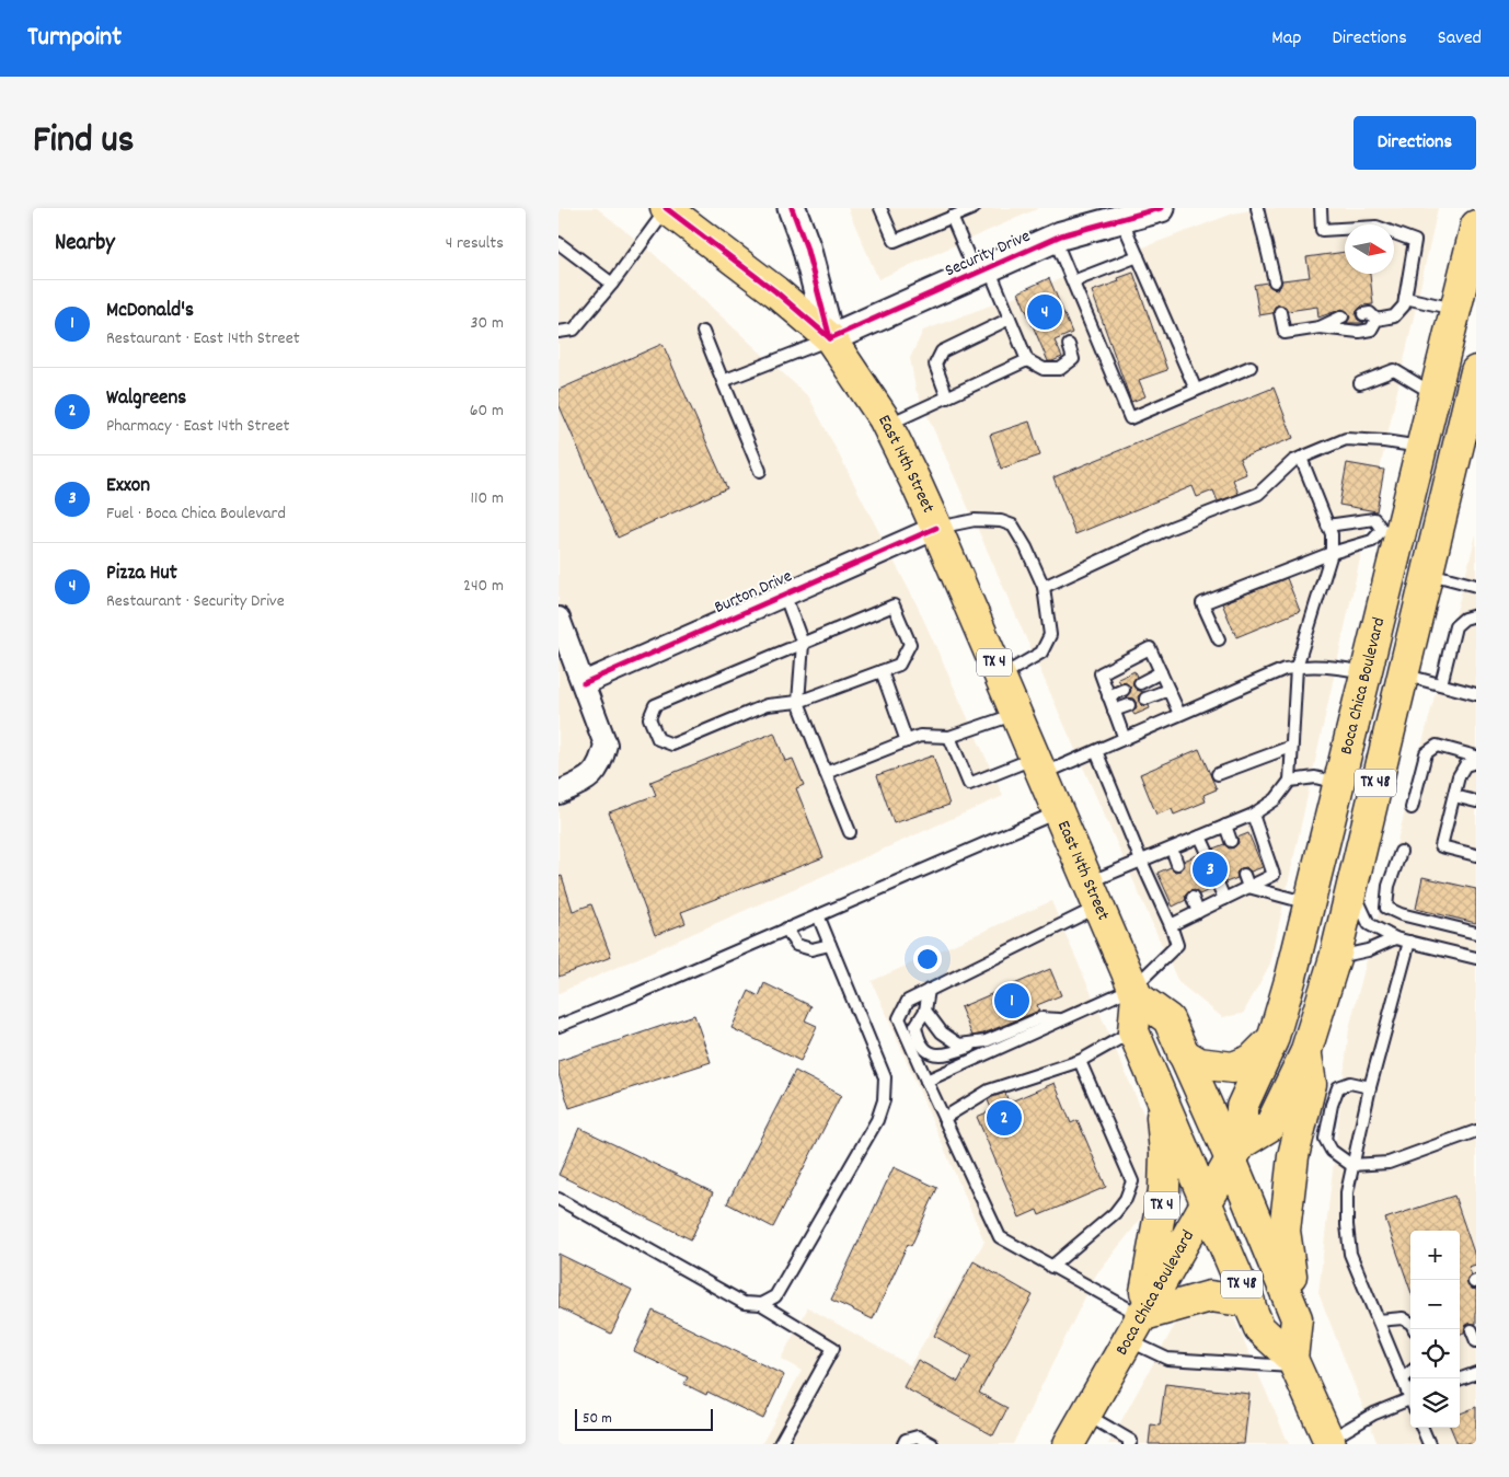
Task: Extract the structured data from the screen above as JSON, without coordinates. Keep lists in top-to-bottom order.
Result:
{
  "streets": {
    "main road": [
      "East 14th Street",
      "TX 4",
      "Boca Chica Boulevard",
      "TX 48"
    ],
    "street": ["Security Drive", "Burton Drive"]
  },
  "crossings": [
    ["Security Drive", "East 14th Street"],
    ["Security Drive", "TX 4"],
    ["East 14th Street", "Burton Drive"],
    ["East 14th Street", "TX 4"],
    ["East 14th Street", "Boca Chica Boulevard"],
    ["East 14th Street", "TX 48"],
    ["TX 4", "Boca Chica Boulevard"],
    ["Boca Chica Boulevard", "TX 48"]
  ],
  "scale_bar": "50 m",
  "north": "right",
  "page": {
    "header": "Turnpoint",
    "nav": ["Map", "Directions", "Saved"],
    "title": "Find us",
    "buttons": "Directions",
    "heading": ["Nearby", "4 results"],
    "list": [
      {
        "mark": "1",
        "name": "McDonald's",
        "note": "Restaurant · East 14th Street",
        "value": "30 m"
      },
      {
        "mark": "2",
        "name": "Walgreens",
        "note": "Pharmacy · East 14th Street",
        "value": "60 m"
      },
      {
        "mark": "3",
        "name": "Exxon",
        "note": "Fuel · Boca Chica Boulevard",
        "value": "110 m"
      },
      {
        "mark": "4",
        "name": "Pizza Hut",
        "note": "Restaurant · Security Drive",
        "value": "240 m"
      }
    ],
    "pins": [
      "4",
      "3",
      "1",
      "2"
    ],
    "map_buttons": ["+", "−"],
    "scale": "50 m"
  }
}
